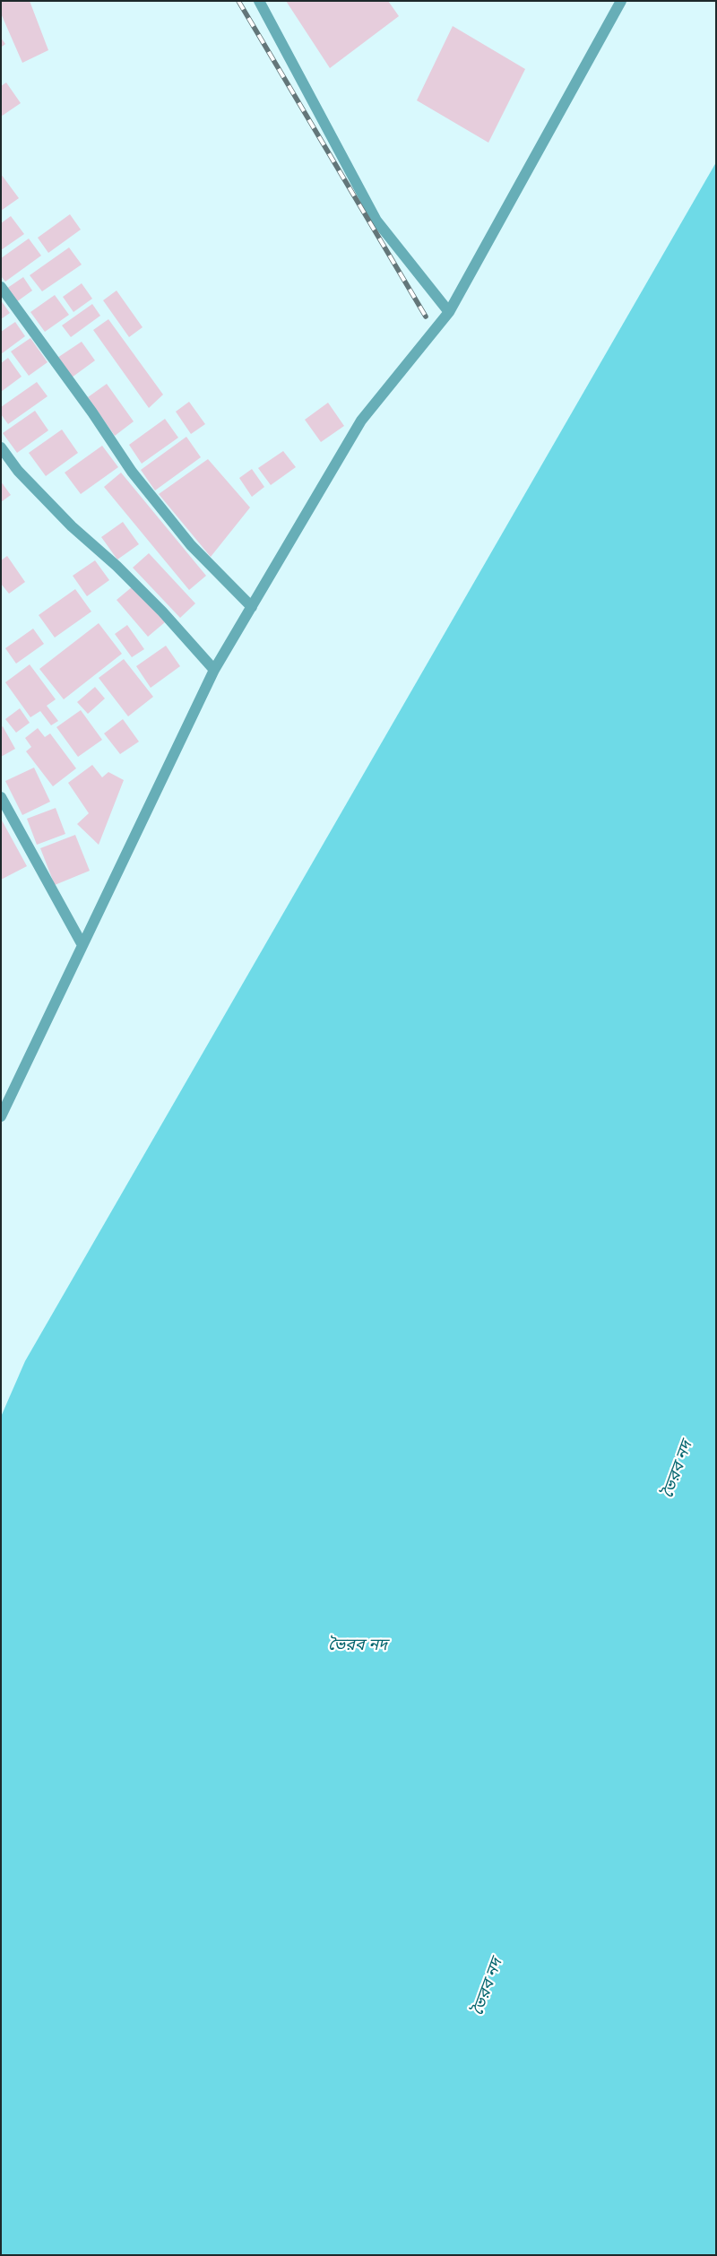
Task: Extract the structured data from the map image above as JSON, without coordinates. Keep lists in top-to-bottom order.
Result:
{
  "water": ["ভৈরব নদ"]
}
